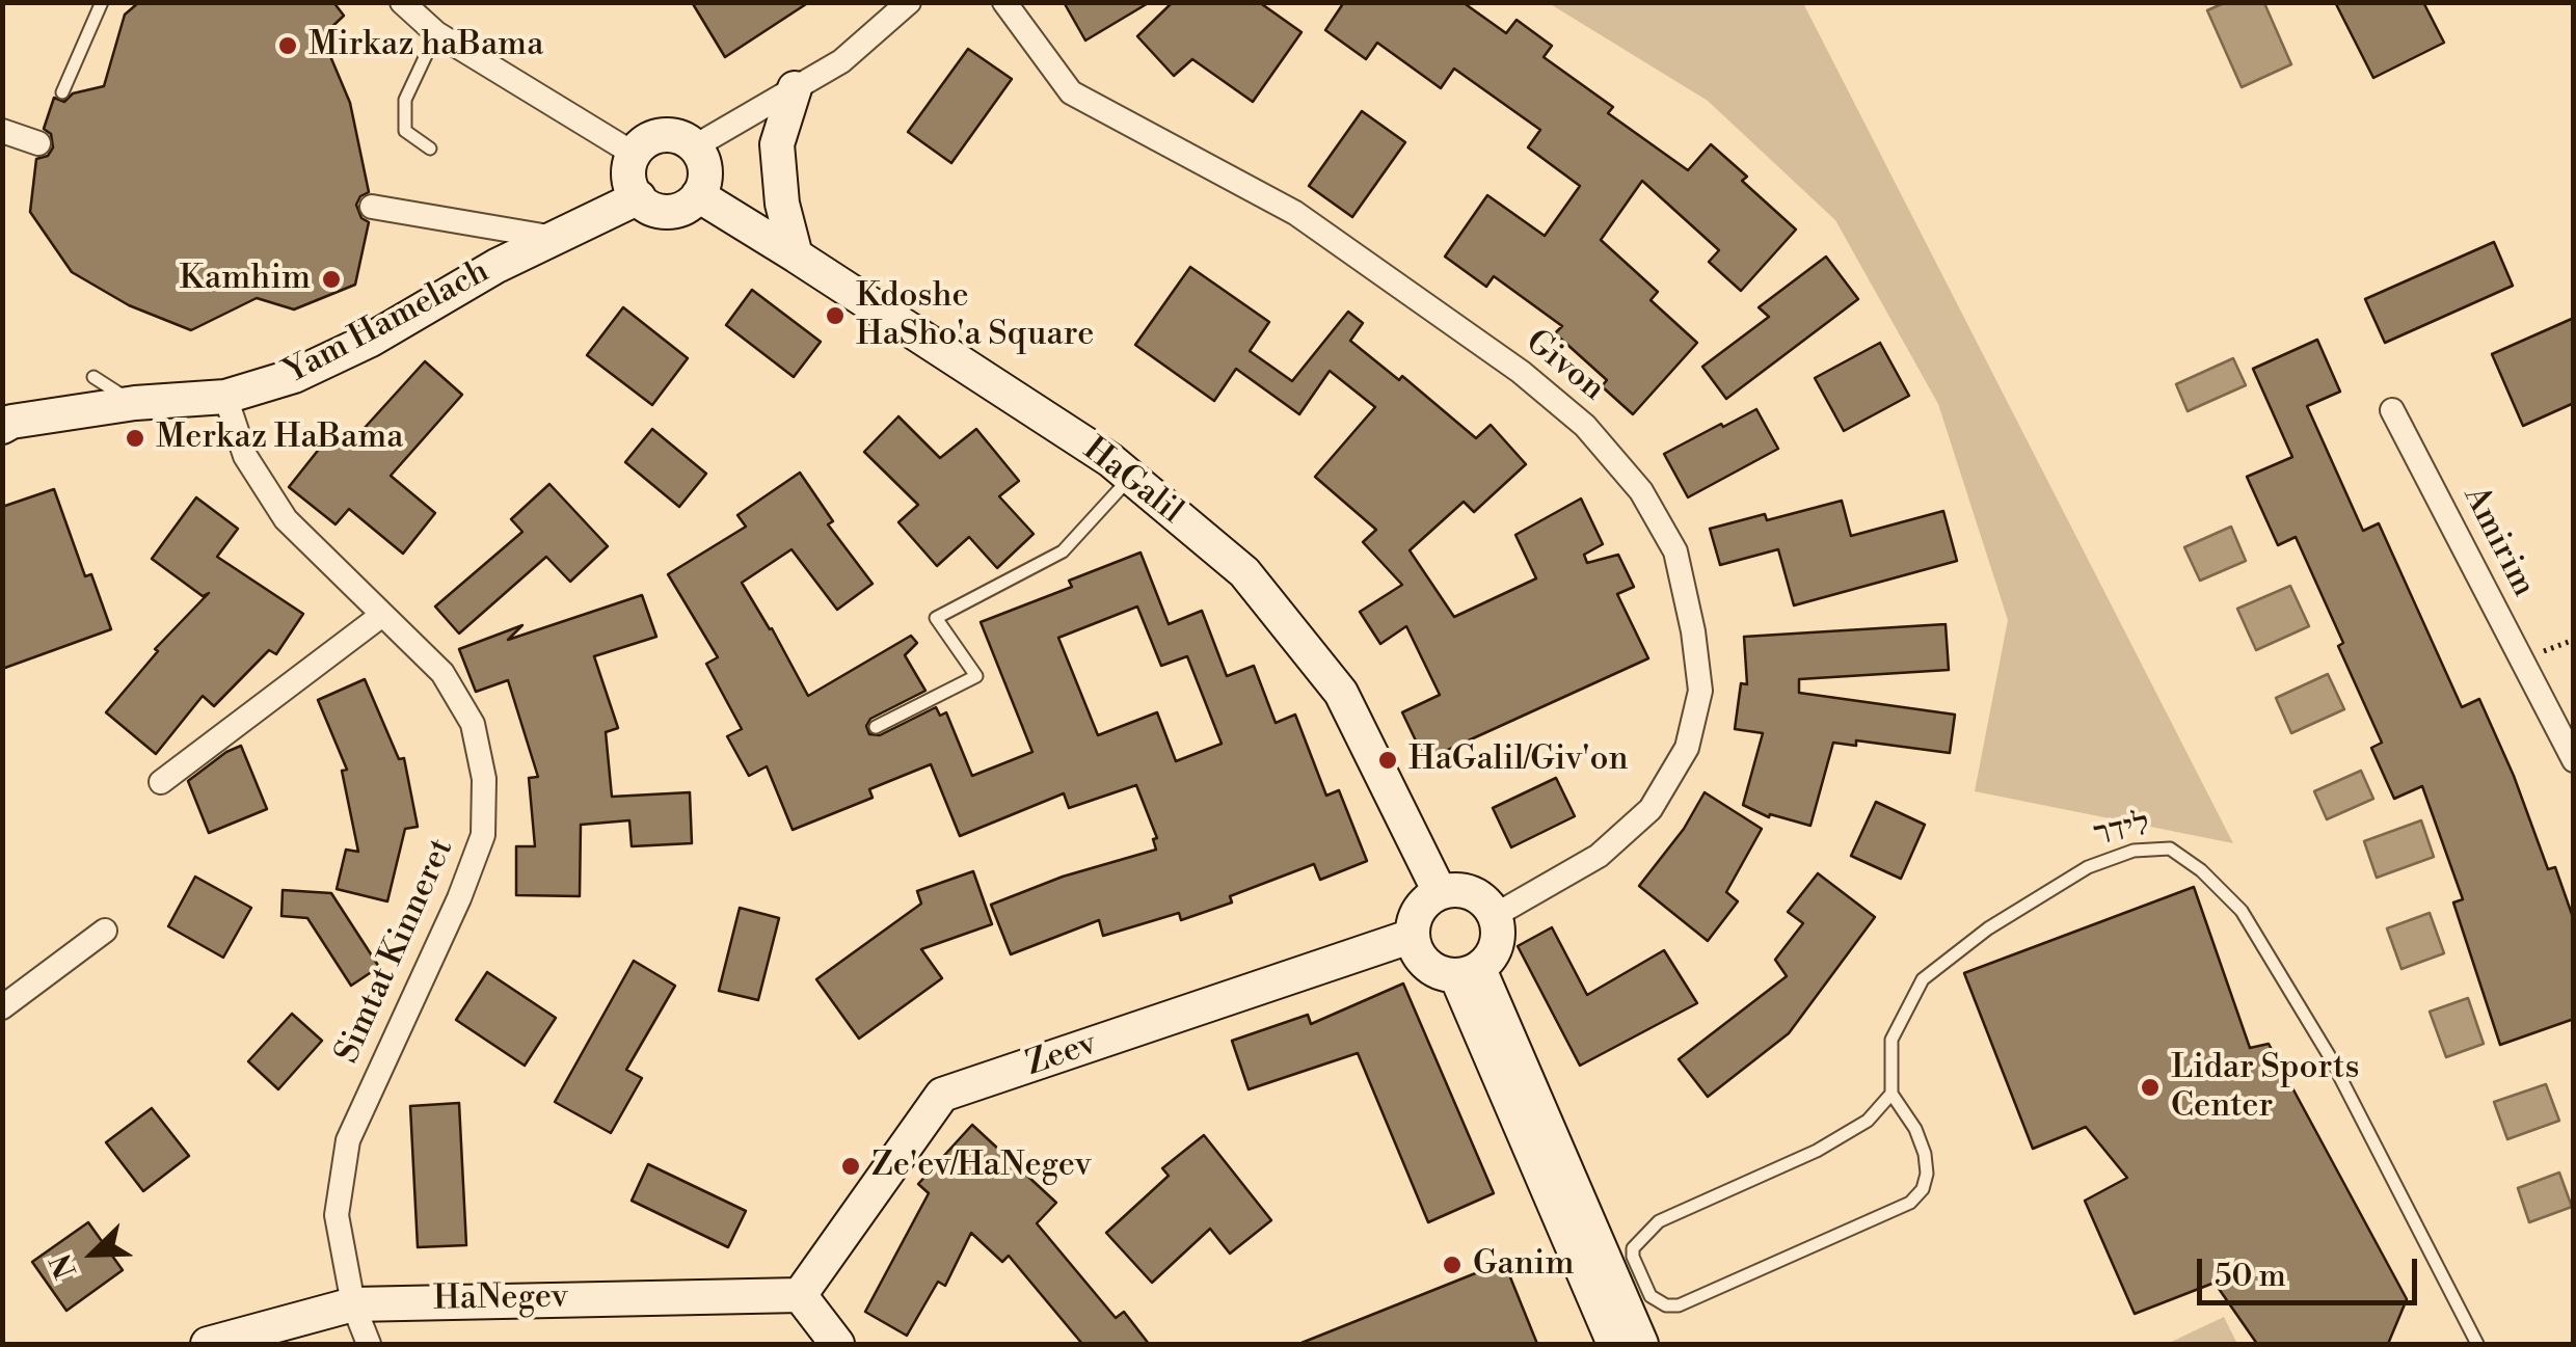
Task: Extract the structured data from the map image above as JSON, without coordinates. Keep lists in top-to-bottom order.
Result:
{
  "streets": {
    "street": [
      "Yam Hamelach",
      "Givon",
      "HaGalil",
      "Amirim",
      "Simtat Kinneret",
      "Zeev",
      "HaNegev"
    ],
    "lane": ["לידר"]
  },
  "crossings": [
    ["Yam Hamelach", "HaGalil"],
    ["Yam Hamelach", "Simtat Kinneret"],
    ["Givon", "HaGalil"],
    ["Givon", "Zeev"],
    ["HaGalil", "Zeev"],
    ["Simtat Kinneret", "HaNegev"],
    ["Zeev", "HaNegev"]
  ],
  "places": [
    "Mirkaz haBama",
    "Kamhim",
    "Kdoshe HaSho'a Square",
    "Merkaz HaBama",
    "HaGalil/Giv'on",
    "Lidar Sports Center",
    "Ze'ev/HaNegev",
    "Ganim"
  ],
  "scale_bar": "50 m",
  "north": "bottom left"
}
